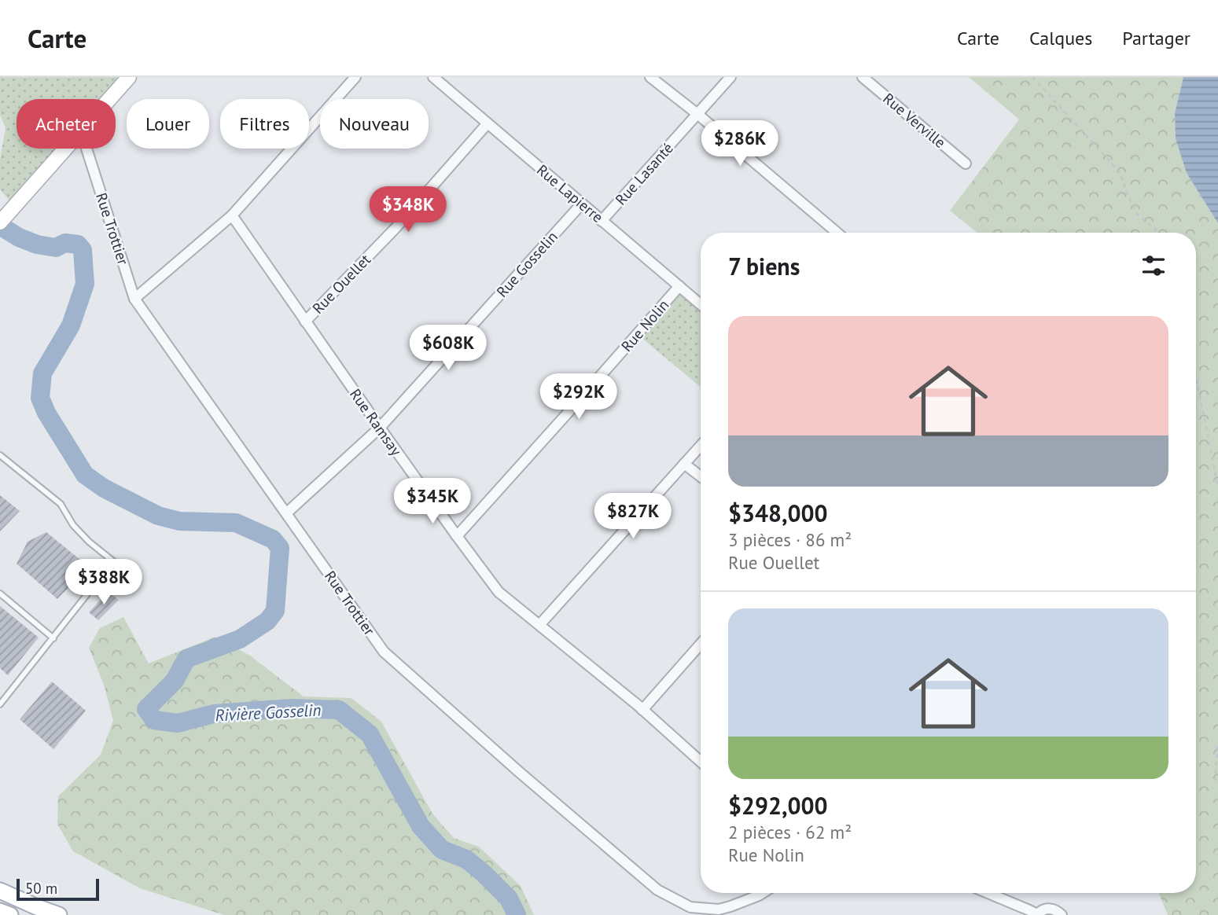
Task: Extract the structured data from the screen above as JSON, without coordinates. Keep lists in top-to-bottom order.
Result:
{
  "streets": {
    "street": [
      "Rue Verville",
      "Rue Lasanté",
      "Rue Lapierre",
      "Rue Trottier",
      "Rue Gosselin",
      "Rue Ouellet",
      "Rue Nolin",
      "Rue Ramsay"
    ]
  },
  "crossings": [
    ["Rue Lasanté", "Rue Lapierre"],
    ["Rue Lapierre", "Rue Gosselin"],
    ["Rue Lapierre", "Rue Ouellet"],
    ["Rue Lapierre", "Rue Nolin"],
    ["Rue Trottier", "Rue Gosselin"],
    ["Rue Gosselin", "Rue Ramsay"],
    ["Rue Ouellet", "Rue Ramsay"],
    ["Rue Nolin", "Rue Ramsay"]
  ],
  "water": ["Rivière Gosselin"],
  "scale_bar": "50 m",
  "page": {
    "header": "Carte",
    "nav": ["Carte", "Calques", "Partager"],
    "chip": [
      "Acheter",
      "Louer",
      "Filtres",
      "Nouveau"
    ],
    "price": [
      "$286K",
      "$348K",
      "$608K",
      "$292K",
      "$345K",
      "$827K",
      "$388K"
    ],
    "heading": "7 biens",
    "list": [
      {
        "name": "$348,000",
        "note": "3 pièces · 86 m² · Rue Ouellet"
      },
      {
        "name": "$292,000",
        "note": "2 pièces · 62 m² · Rue Nolin"
      }
    ],
    "scale": "50 m"
  }
}
